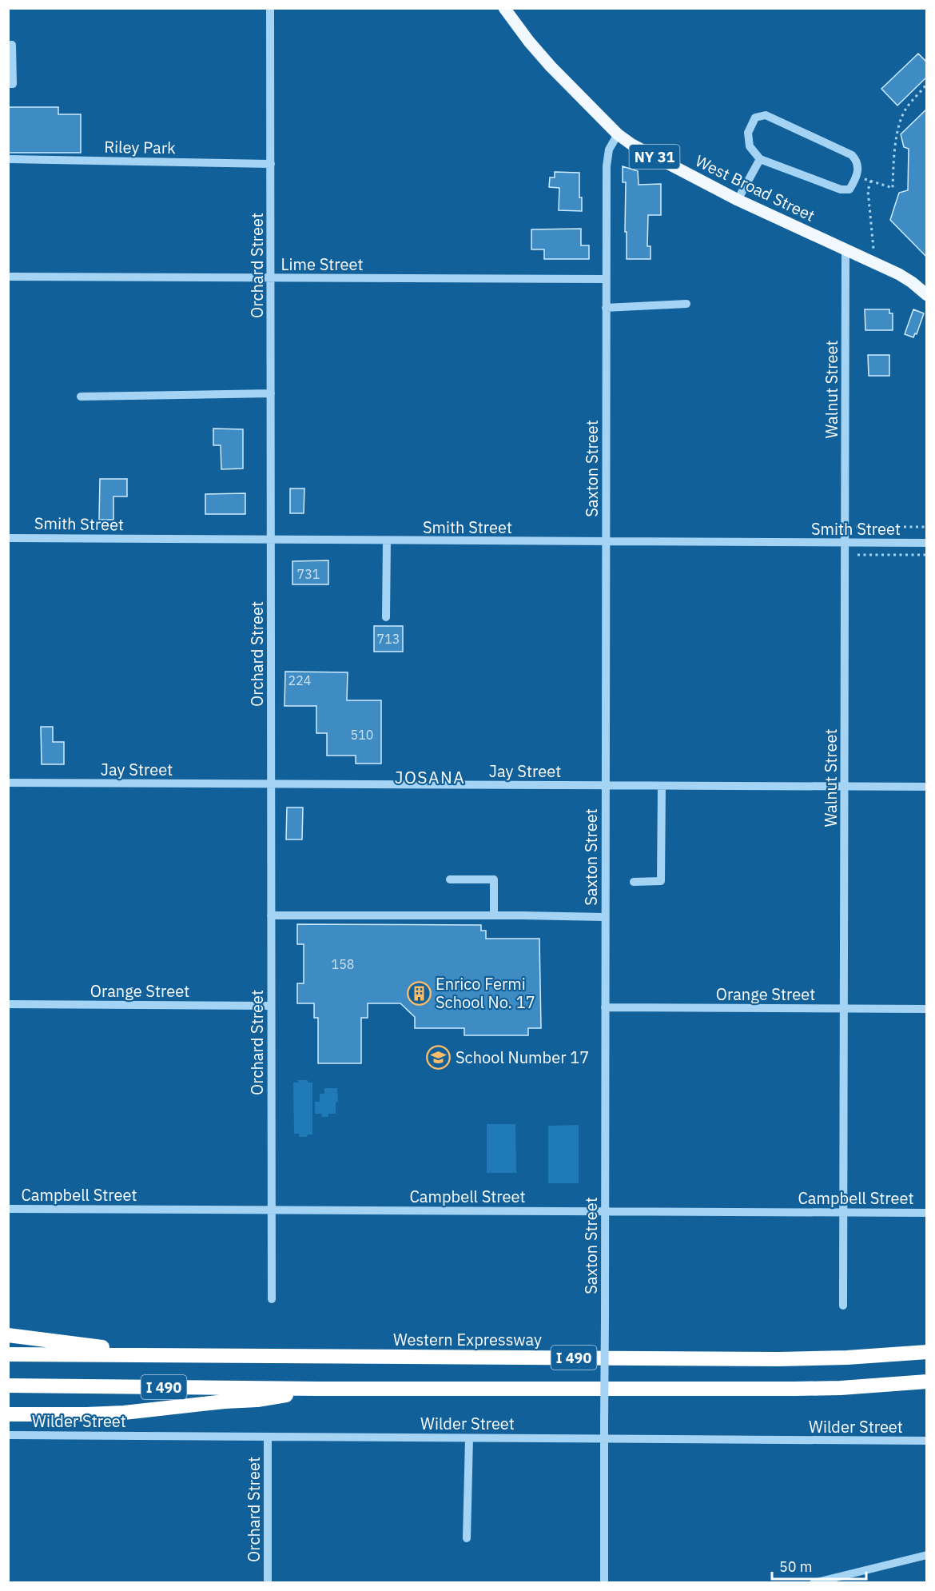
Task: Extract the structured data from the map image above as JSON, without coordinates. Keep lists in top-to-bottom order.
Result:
{
  "streets": {
    "highway": ["Western Expressway", "I 490"],
    "main road": ["NY 31", "West Broad Street"],
    "street": [
      "Riley Park",
      "Lime Street",
      "Orchard Street",
      "Walnut Street",
      "Saxton Street",
      "Smith Street",
      "Jay Street",
      "Orange Street",
      "Campbell Street",
      "Wilder Street"
    ]
  },
  "crossings": [
    ["Riley Park", "Orchard Street"],
    ["West Broad Street", "Walnut Street"],
    ["West Broad Street", "Saxton Street"],
    ["Lime Street", "Orchard Street"],
    ["Lime Street", "Saxton Street"],
    ["Orchard Street", "Smith Street"],
    ["Orchard Street", "Jay Street"],
    ["Orchard Street", "Orange Street"],
    ["Orchard Street", "Campbell Street"],
    ["Orchard Street", "Wilder Street"],
    ["Walnut Street", "Smith Street"],
    ["Walnut Street", "Jay Street"],
    ["Walnut Street", "Orange Street"],
    ["Walnut Street", "Campbell Street"],
    ["Saxton Street", "Smith Street"],
    ["Saxton Street", "Jay Street"],
    ["Saxton Street", "Orange Street"],
    ["Saxton Street", "Campbell Street"],
    ["Saxton Street", "Wilder Street"]
  ],
  "districts": ["JOSANA"],
  "places": {
    "building": ["Enrico Fermi School No. 17"],
    "school or university": ["School Number 17"]
  },
  "house_numbers": [
    "731",
    "713",
    "224",
    "510",
    "158"
  ],
  "scale_bar": "50 m"
}
